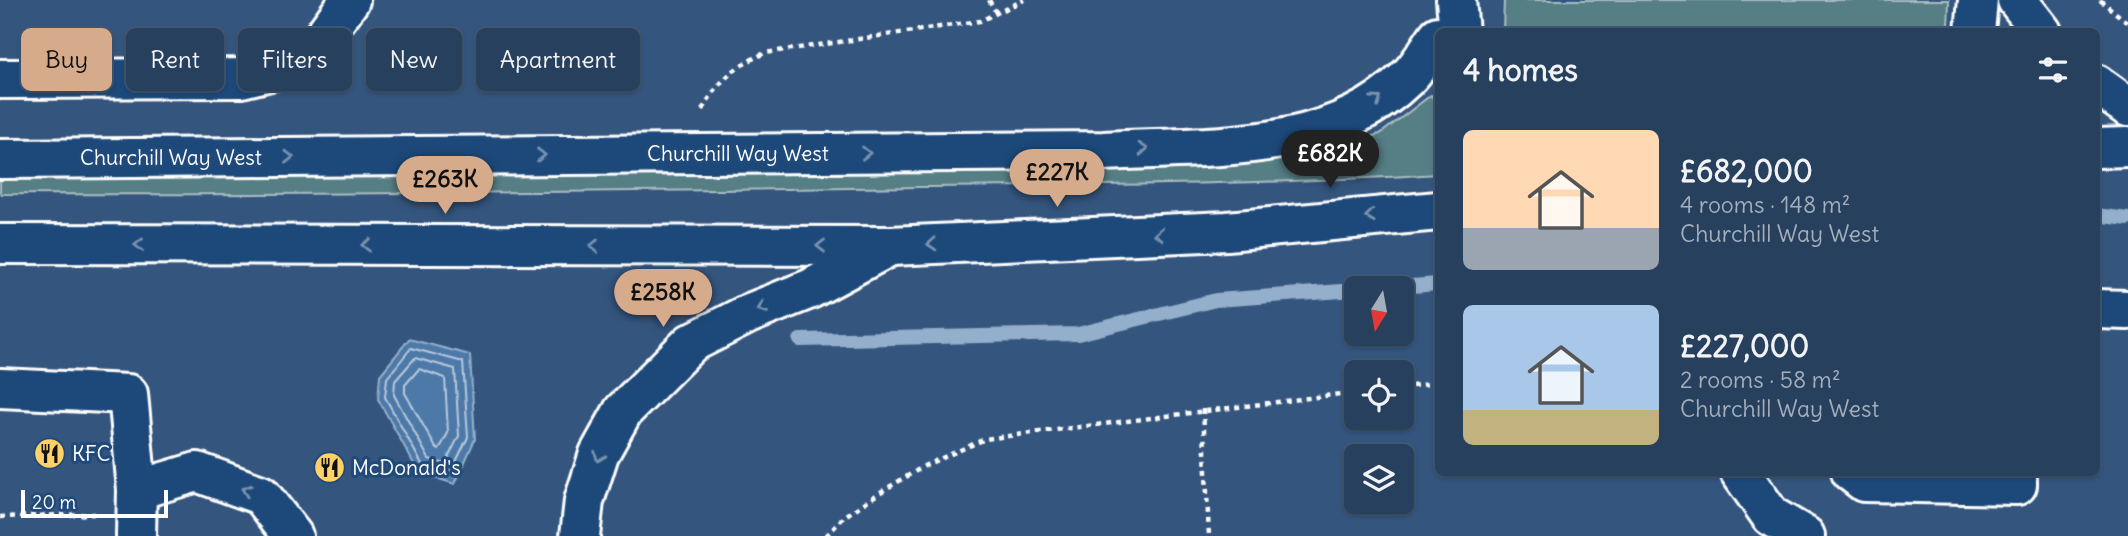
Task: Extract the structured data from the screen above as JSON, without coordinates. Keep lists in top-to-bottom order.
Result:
{
  "streets": {
    "main road": ["Churchill Way West"]
  },
  "places": {
    "restaurant": ["KFC", "McDonald's"]
  },
  "scale_bar": "20 m",
  "north": "bottom",
  "page": {
    "chip": [
      "Buy",
      "Rent",
      "Filters",
      "New",
      "Apartment"
    ],
    "heading": "4 homes",
    "list": [
      {
        "name": "£682,000",
        "note": "4 rooms · 148 m² · Churchill Way West"
      },
      {
        "name": "£227,000",
        "note": "2 rooms · 58 m² · Churchill Way West"
      }
    ],
    "price": [
      "£682K",
      "£227K",
      "£263K",
      "£258K"
    ],
    "scale": "20 m"
  }
}
